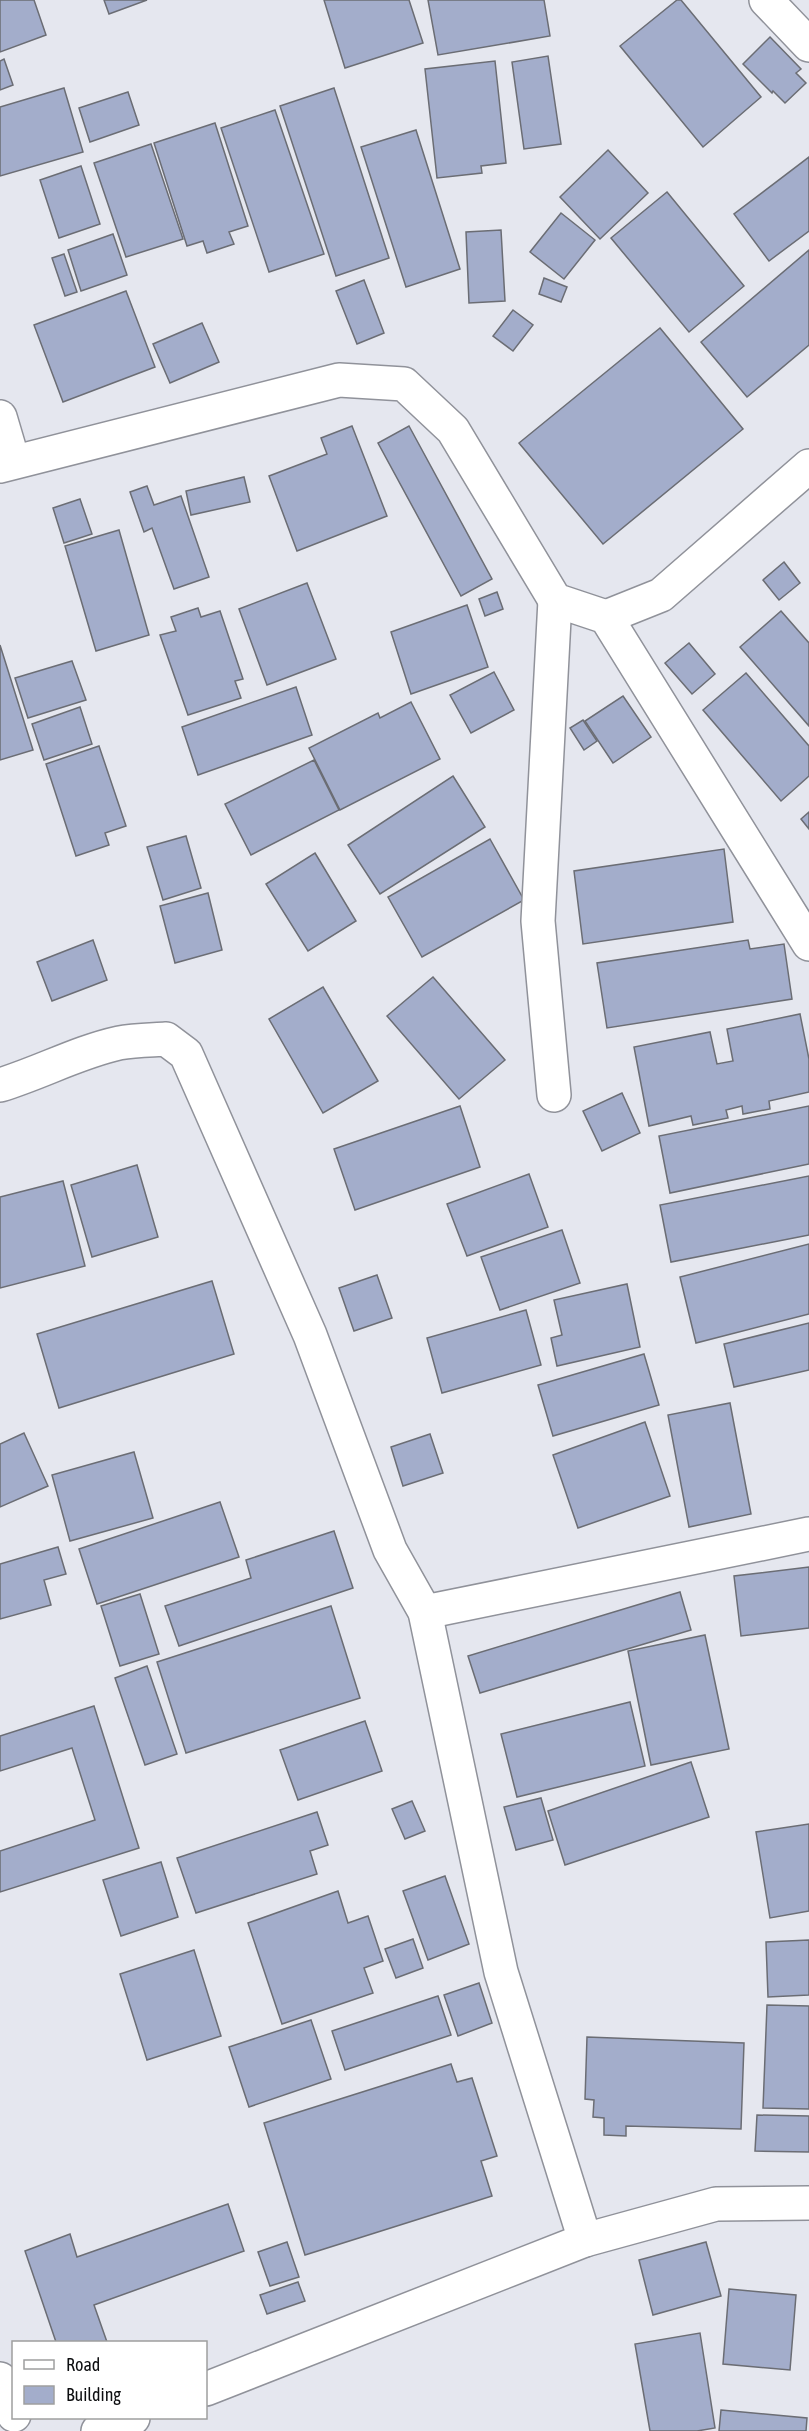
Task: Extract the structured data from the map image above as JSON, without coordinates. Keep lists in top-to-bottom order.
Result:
{
  "legend": ["Road", "Building"]
}
